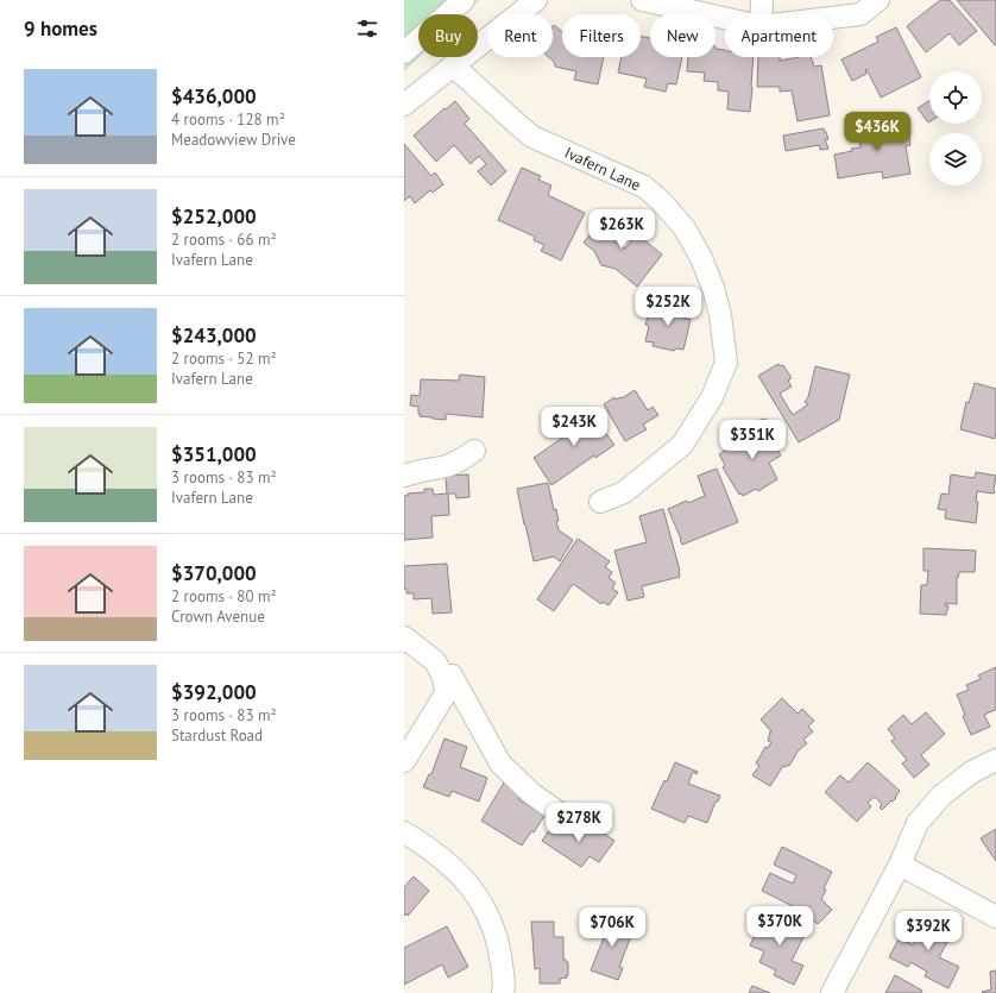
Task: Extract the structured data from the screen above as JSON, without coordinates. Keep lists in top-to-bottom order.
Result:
{
  "streets": {
    "street": ["Ivafern Lane"]
  },
  "page": {
    "heading": "9 homes",
    "chip": [
      "Buy",
      "Rent",
      "Filters",
      "New",
      "Apartment"
    ],
    "list": [
      {
        "name": "$436,000",
        "note": "4 rooms · 128 m² · Meadowview Drive"
      },
      {
        "name": "$252,000",
        "note": "2 rooms · 66 m² · Ivafern Lane"
      },
      {
        "name": "$243,000",
        "note": "2 rooms · 52 m² · Ivafern Lane"
      },
      {
        "name": "$351,000",
        "note": "3 rooms · 83 m² · Ivafern Lane"
      },
      {
        "name": "$370,000",
        "note": "2 rooms · 80 m² · Crown Avenue"
      },
      {
        "name": "$392,000",
        "note": "3 rooms · 83 m² · Stardust Road"
      }
    ],
    "price": [
      "$436K",
      "$263K",
      "$252K",
      "$243K",
      "$351K",
      "$278K",
      "$370K",
      "$706K",
      "$392K"
    ]
  }
}
